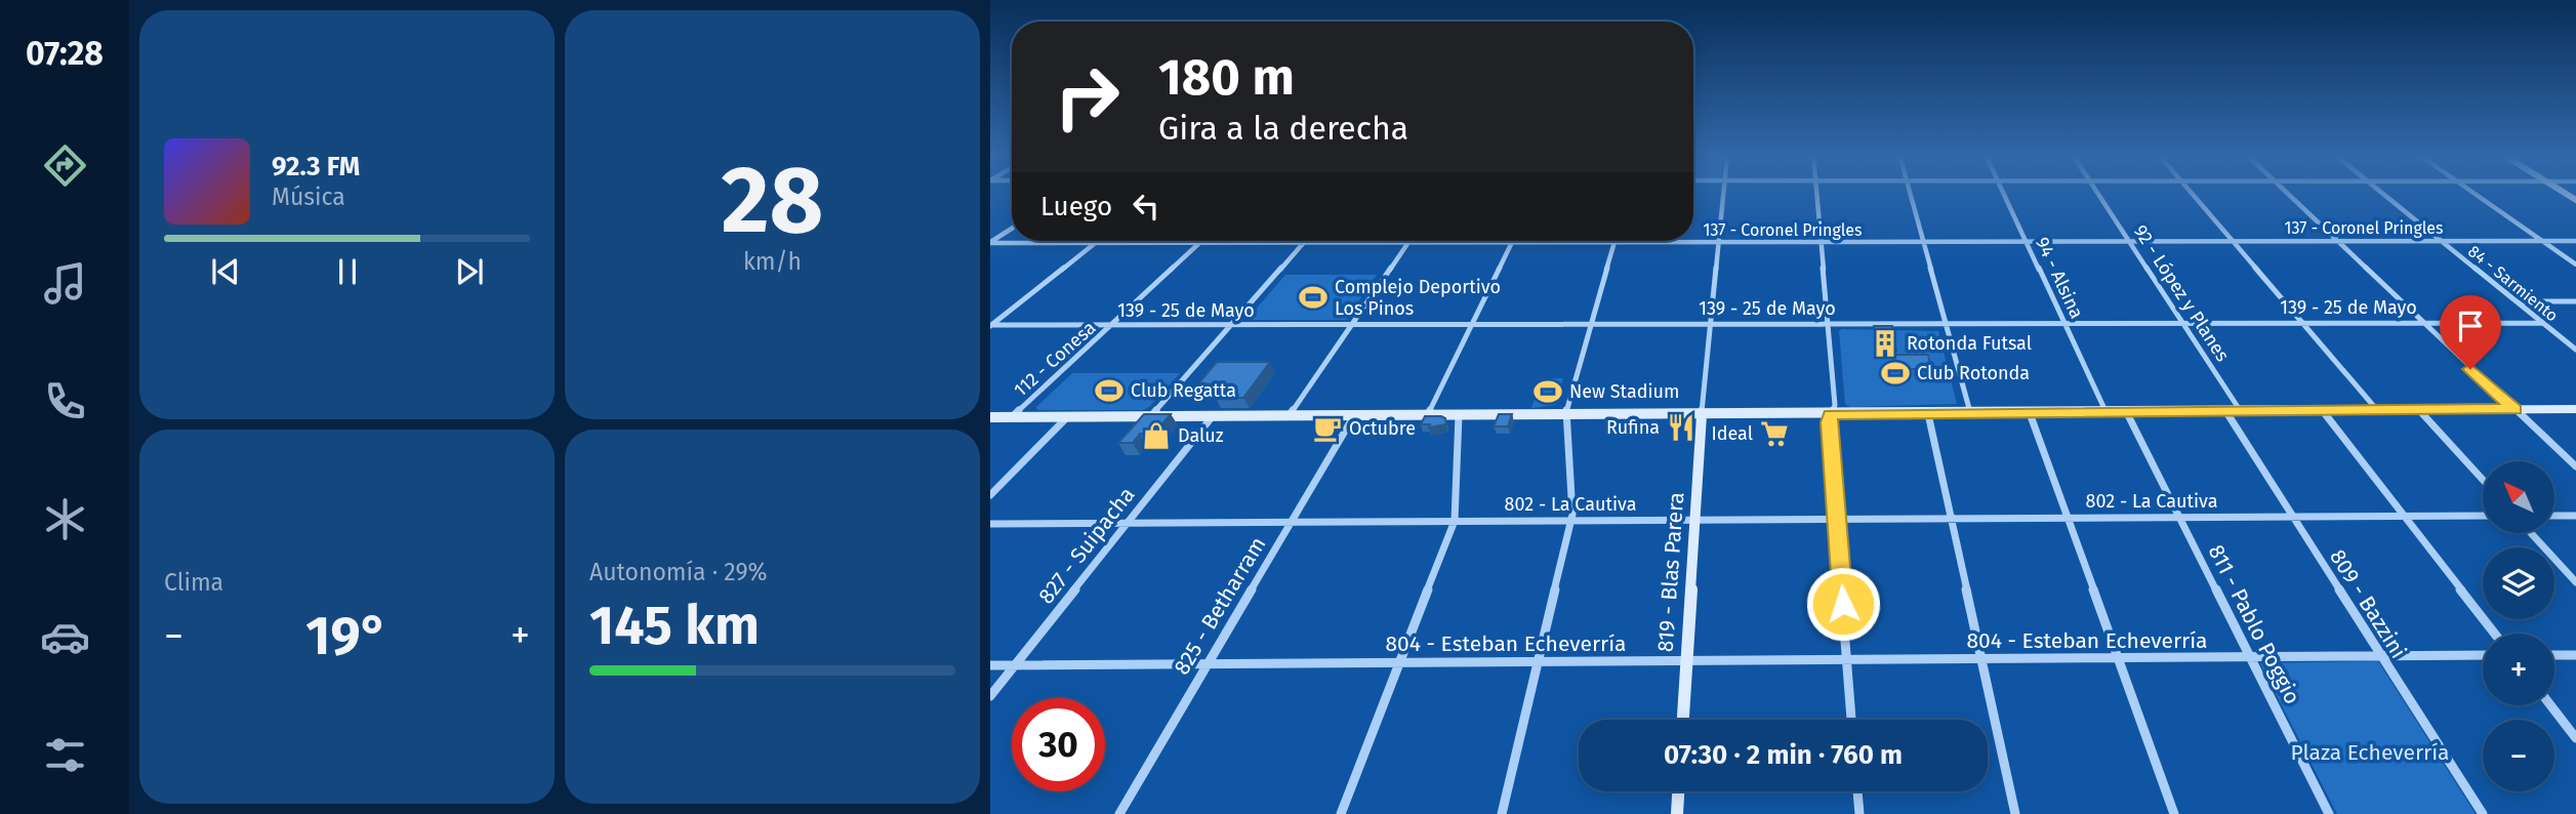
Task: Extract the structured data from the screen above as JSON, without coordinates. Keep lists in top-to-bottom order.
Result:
{
  "streets": {
    "main road": ["819 - Blas Parera"],
    "street": [
      "137 - Coronel Pringles",
      "94 - Alsina",
      "84 - Sarmiento",
      "92 - López y Planes",
      "139 - 25 de Mayo",
      "112 - Conesa",
      "802 - La Cautiva",
      "827 - Suipacha",
      "809 - Bazzini",
      "825 - Betharram",
      "811 - Pablo Poggio",
      "804 - Esteban Echeverría"
    ]
  },
  "crossings": [
    ["137 - Coronel Pringles", "94 - Alsina"],
    ["137 - Coronel Pringles", "84 - Sarmiento"],
    ["137 - Coronel Pringles", "92 - López y Planes"],
    ["137 - Coronel Pringles", "112 - Conesa"],
    ["94 - Alsina", "139 - 25 de Mayo"],
    ["84 - Sarmiento", "139 - 25 de Mayo"],
    ["92 - López y Planes", "139 - 25 de Mayo"],
    ["139 - 25 de Mayo", "112 - Conesa"],
    ["802 - La Cautiva", "827 - Suipacha"],
    ["802 - La Cautiva", "819 - Blas Parera"],
    ["802 - La Cautiva", "809 - Bazzini"],
    ["802 - La Cautiva", "825 - Betharram"],
    ["802 - La Cautiva", "811 - Pablo Poggio"],
    ["827 - Suipacha", "804 - Esteban Echeverría"],
    ["819 - Blas Parera", "804 - Esteban Echeverría"],
    ["809 - Bazzini", "804 - Esteban Echeverría"],
    ["825 - Betharram", "804 - Esteban Echeverría"],
    ["811 - Pablo Poggio", "804 - Esteban Echeverría"]
  ],
  "parks": ["Plaza Echeverría"],
  "places": {
    "sports": [
      "Complejo Deportivo Los Pinos",
      "Club Rotonda",
      "Club Regatta",
      "New Stadium"
    ],
    "building": ["Rotonda Futsal"],
    "restaurant": ["Rufina"],
    "cafe": ["Octubre"],
    "supermarket": ["Ideal"],
    "shop": ["Daluz"]
  },
  "north": "top left",
  "page": {
    "tabs": "07:28",
    "tile": [
      ["28", "km/h"],
      "Clima",
      ["Autonomía · 29%", "145 km"]
    ],
    "turn": ["180 m", "Gira a la derecha"],
    "song": ["92.3 FM", "Música"],
    "then": "Luego",
    "map_buttons": ["+", "−"],
    "heat": ["−", "19°", "+"],
    "limit": "30",
    "trip": "07:30 · 2 min · 760 m"
  }
}
